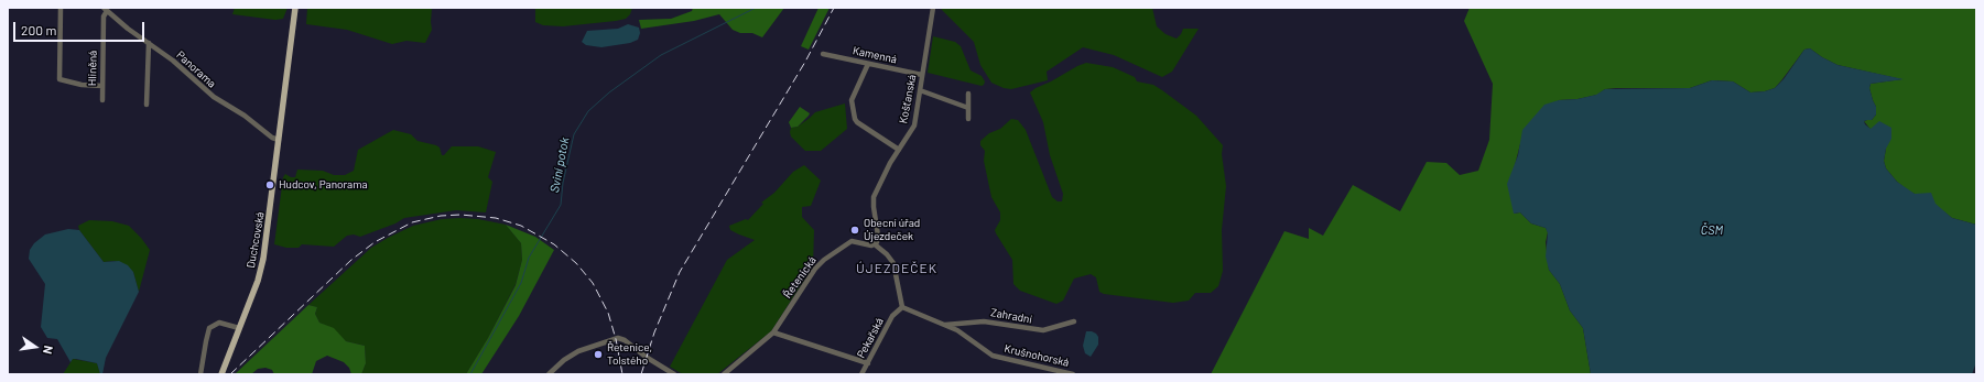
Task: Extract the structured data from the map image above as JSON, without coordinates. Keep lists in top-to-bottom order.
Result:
{
  "streets": {
    "main road": ["Duchcovská"],
    "street": [
      "Kamenná",
      "Hliněná",
      "Panorama",
      "Košťanská",
      "Řetenická",
      "Zahradní",
      "Pekařská",
      "Krušnohorská"
    ]
  },
  "crossings": [
    ["Kamenná", "Košťanská"],
    ["Hliněná", "Panorama"],
    ["Panorama", "Duchcovská"],
    ["Košťanská", "Řetenická"],
    ["Zahradní", "Krušnohorská"],
    ["Pekařská", "Krušnohorská"]
  ],
  "districts": ["ÚJEZDEČEK"],
  "water": ["Sviní potok", "ČSM"],
  "places": ["Hudcov, Panorama", "Obecní úřad Újezdeček", "Řetenice, Tolstého"],
  "scale_bar": "200 m",
  "north": "right"
}
